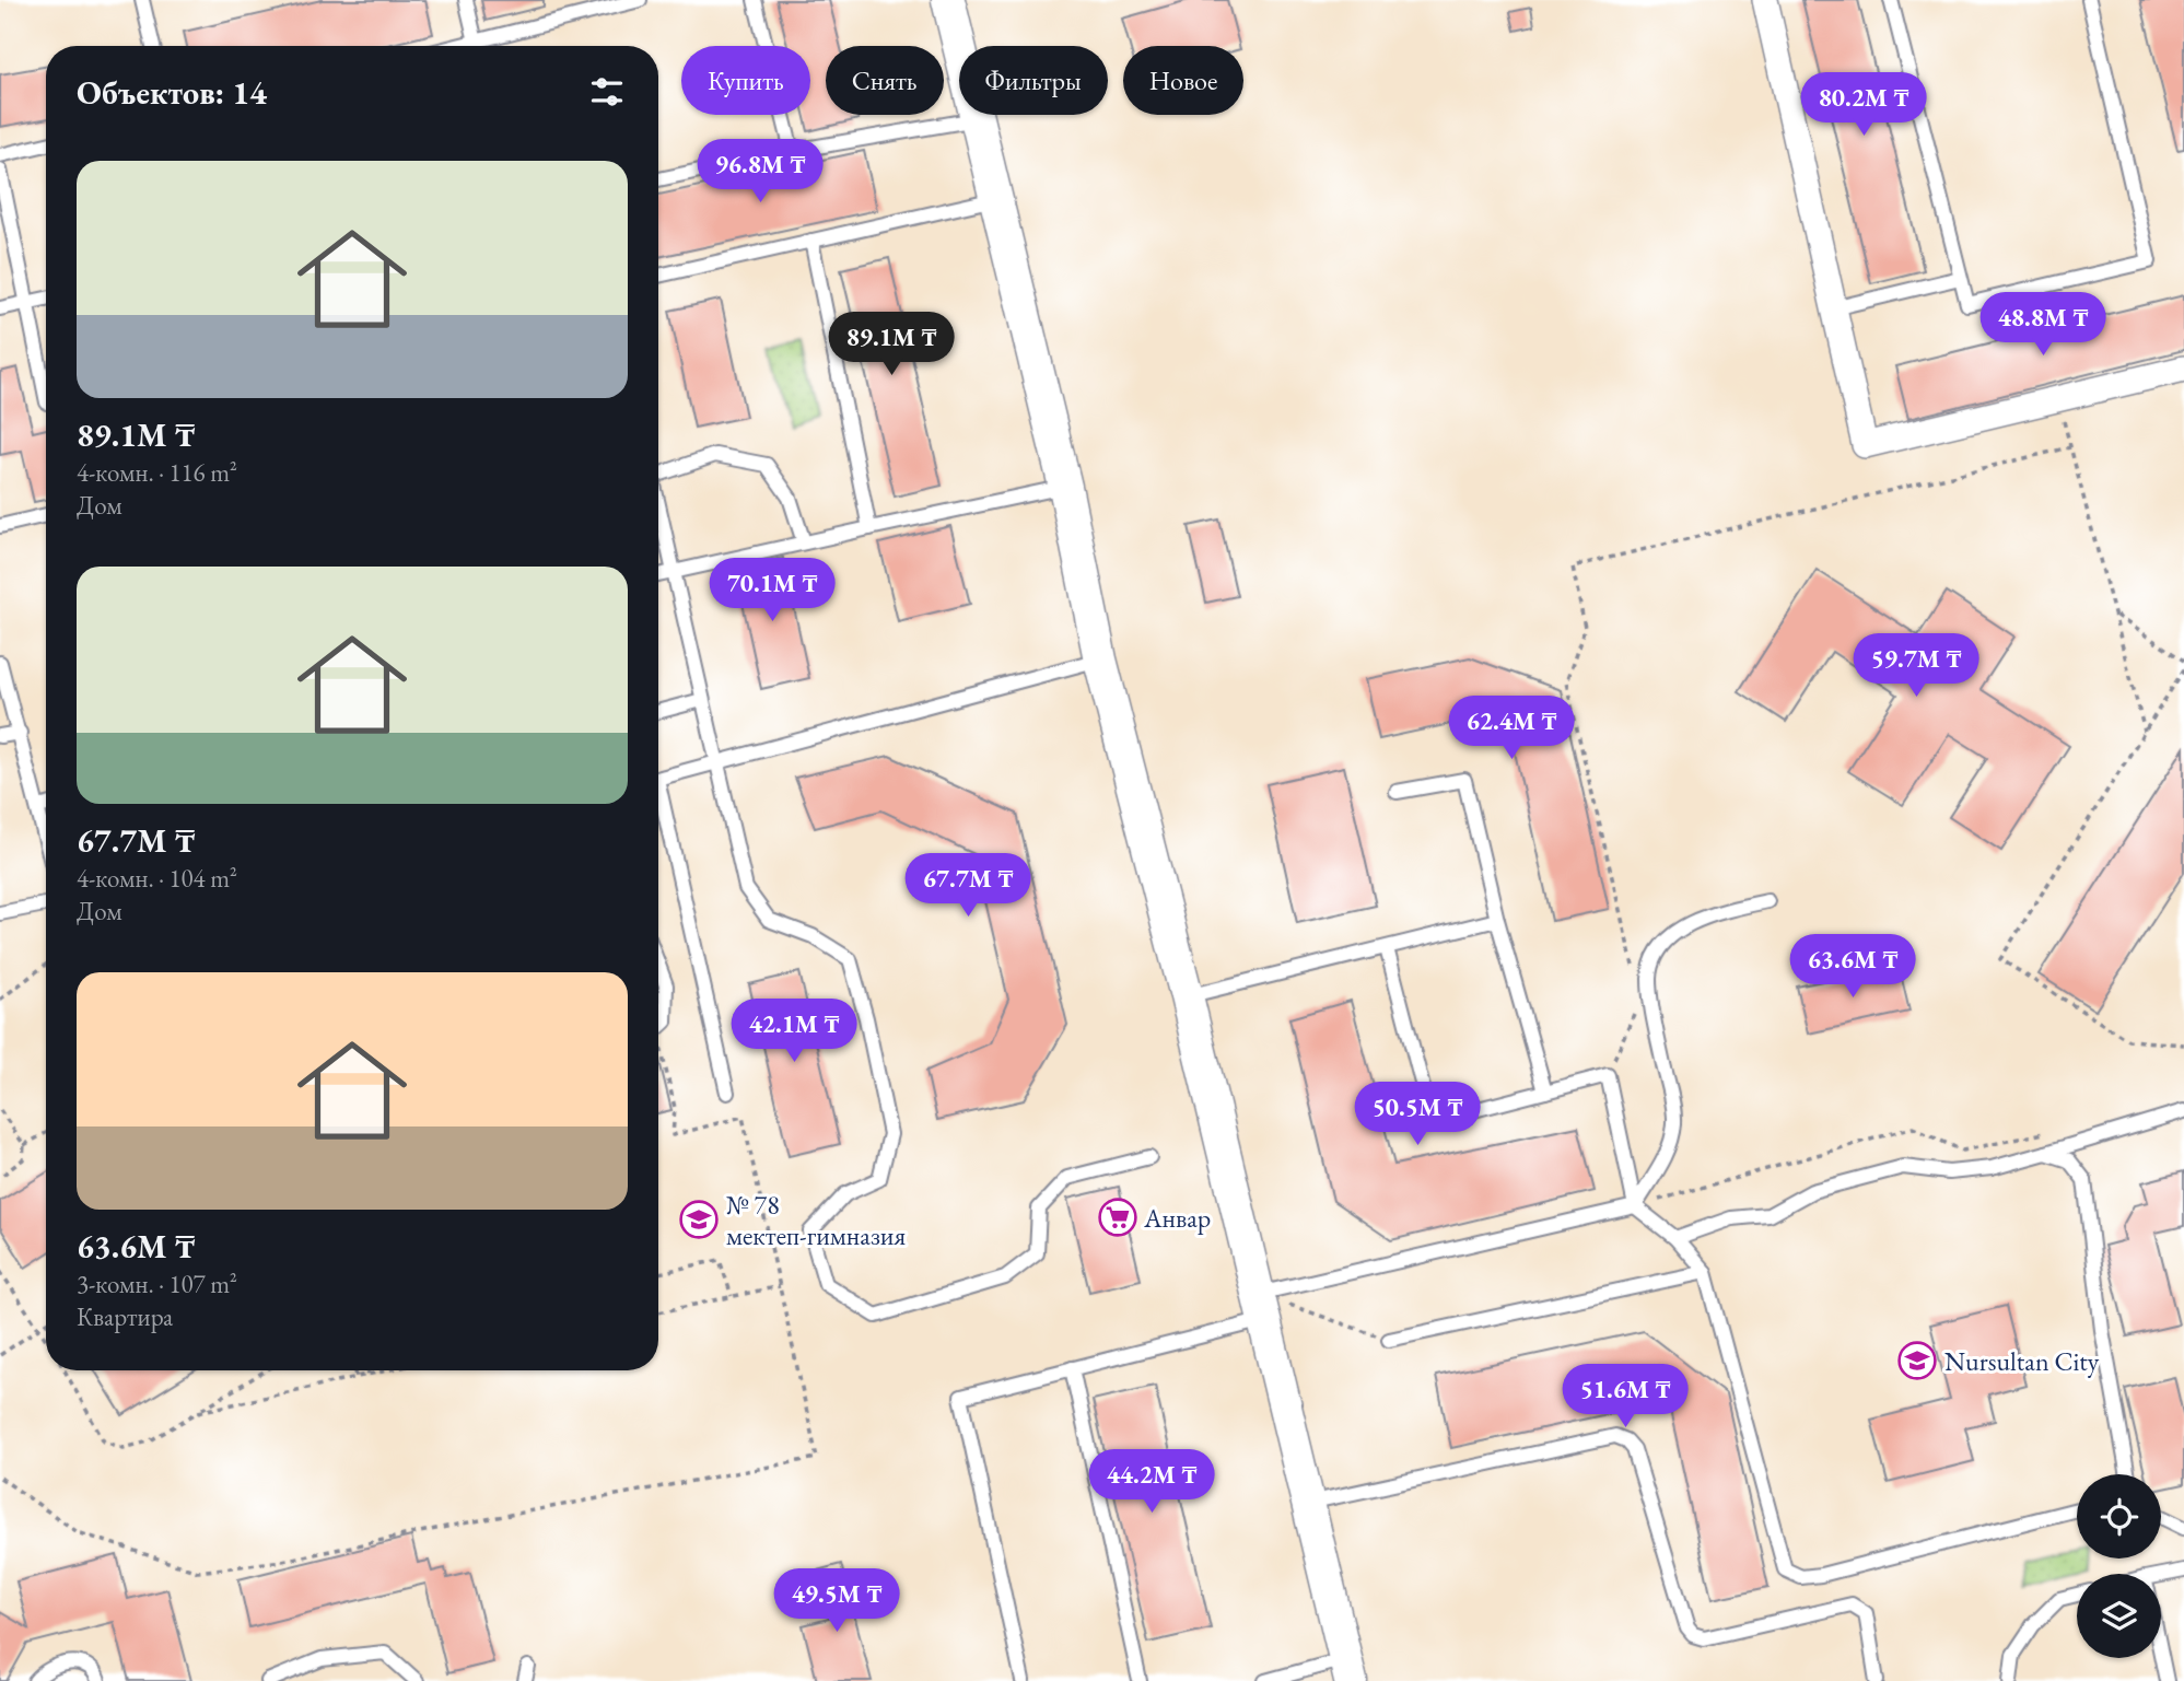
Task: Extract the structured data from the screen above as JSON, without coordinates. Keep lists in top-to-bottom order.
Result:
{
  "places": {
    "supermarket": ["Анвар"],
    "school or university": ["№ 78 мектеп-гимназия", "Nursultan City"]
  },
  "page": {
    "chip": [
      "Купить",
      "Снять",
      "Фильтры",
      "Новое"
    ],
    "heading": "Объектов: 14",
    "price": [
      "80.2M ₸",
      "96.8M ₸",
      "48.8M ₸",
      "89.1M ₸",
      "70.1M ₸",
      "59.7M ₸",
      "62.4M ₸",
      "67.7M ₸",
      "63.6M ₸",
      "42.1M ₸",
      "50.5M ₸",
      "51.6M ₸",
      "44.2M ₸",
      "49.5M ₸"
    ],
    "list": [
      {
        "name": "89.1M ₸",
        "note": "4-комн. · 116 m² · Дом"
      },
      {
        "name": "67.7M ₸",
        "note": "4-комн. · 104 m² · Дом"
      },
      {
        "name": "63.6M ₸",
        "note": "3-комн. · 107 m² · Квартира"
      }
    ]
  }
}
